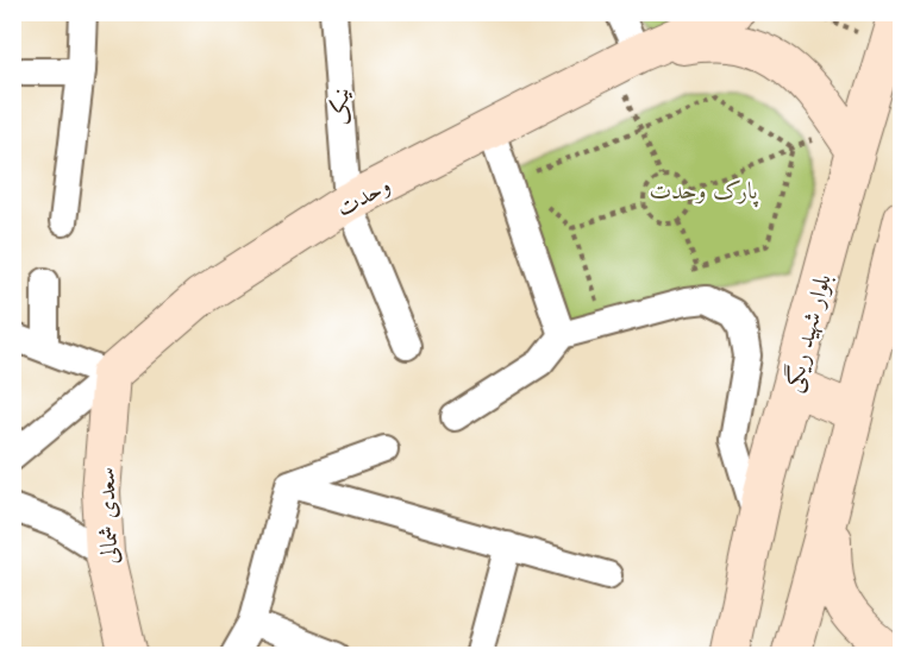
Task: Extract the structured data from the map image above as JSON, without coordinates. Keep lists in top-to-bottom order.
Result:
{
  "streets": {
    "street": [
      "نیک",
      "وحدت",
      "بلوار شهید ریگی",
      "سعدی شمالی"
    ]
  },
  "crossings": [
    ["نیک", "وحدت"],
    ["وحدت", "سعدی شمالی"]
  ],
  "parks": ["پارک وحدت"]
}
